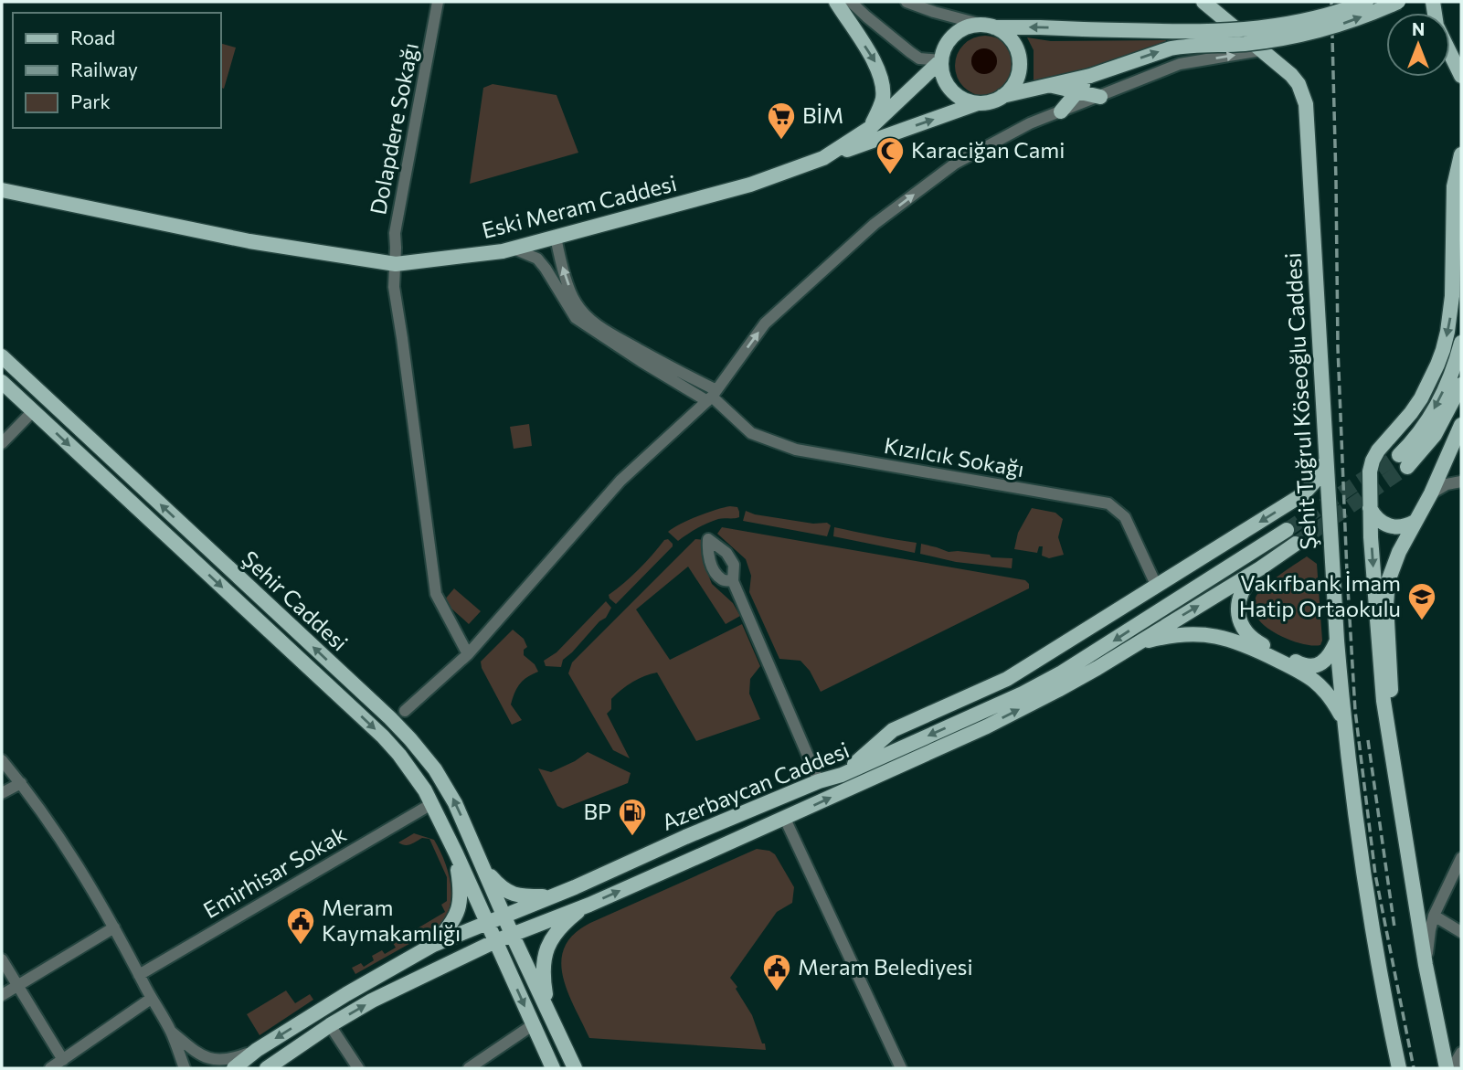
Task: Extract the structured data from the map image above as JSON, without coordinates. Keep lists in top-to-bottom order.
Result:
{
  "streets": {
    "main road": [
      "Eski Meram Caddesi",
      "Şehit Tuğrul Köseoğlu Caddesi",
      "Şehir Caddesi",
      "Azerbaycan Caddesi"
    ],
    "street": ["Dolapdere Sokağı", "Kızılcık Sokağı", "Emirhisar Sokak"]
  },
  "crossings": [
    ["Dolapdere Sokağı", "Eski Meram Caddesi"],
    ["Şehir Caddesi", "Azerbaycan Caddesi"],
    ["Şehir Caddesi", "Emirhisar Sokak"]
  ],
  "places": {
    "supermarket": ["BİM"],
    "mosque": ["Karaciğan Cami"],
    "school or university": ["Vakıfbank İmam Hatip Ortaokulu"],
    "fuel station": ["BP"],
    "public building": ["Meram Kaymakamlığı", "Meram Belediyesi"]
  },
  "legend": ["Road", "Railway", "Park"],
  "north": "top"
}
